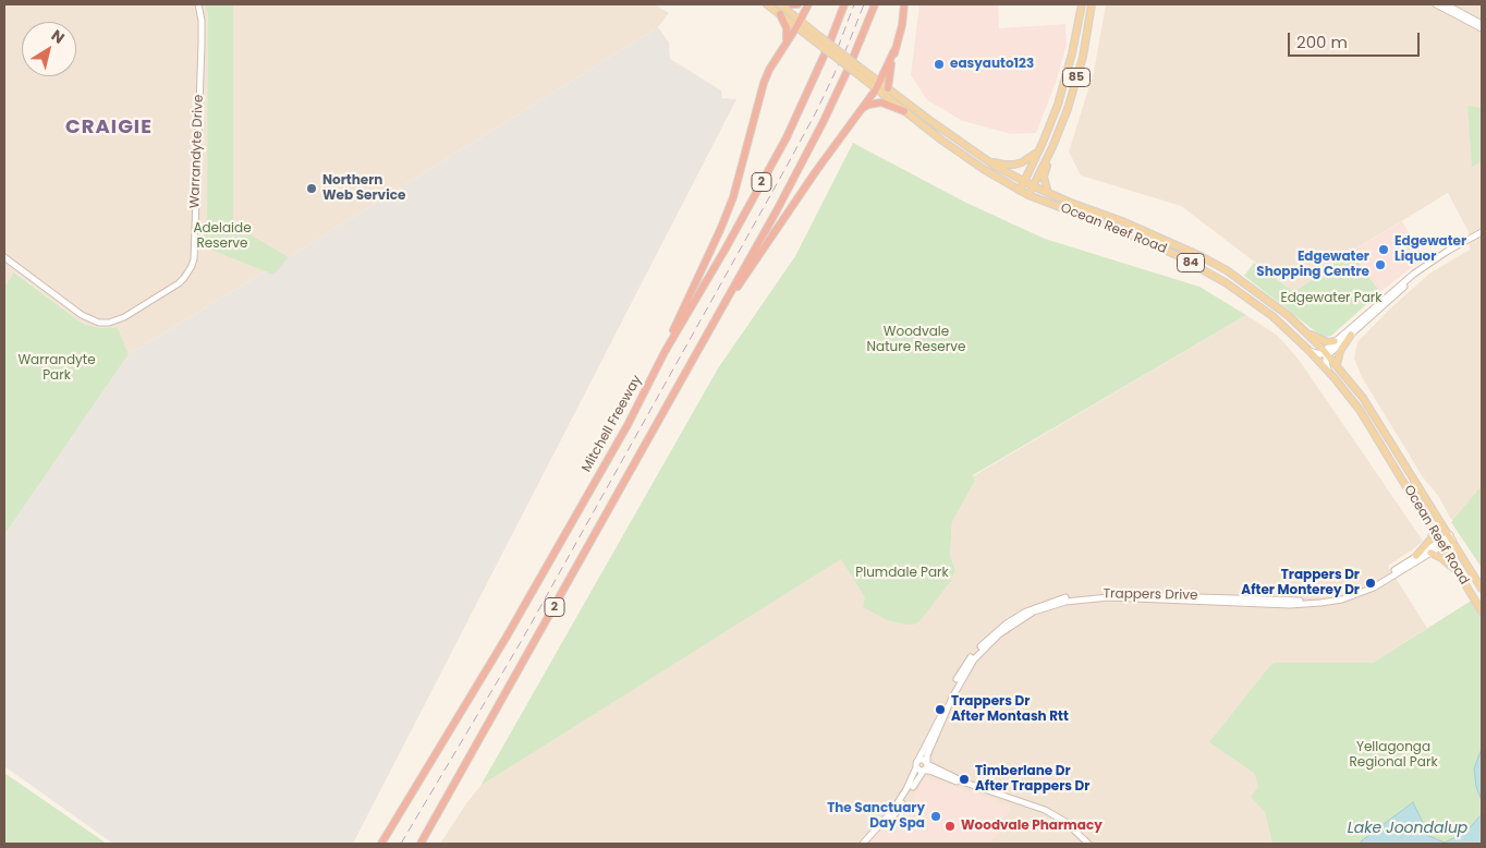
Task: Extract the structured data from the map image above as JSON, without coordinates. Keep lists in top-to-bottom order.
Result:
{
  "streets": {
    "highway": ["2", "Mitchell Freeway"],
    "main road": [
      "85",
      "Warrandyte Drive",
      "Ocean Reef Road",
      "84",
      "Trappers Drive"
    ]
  },
  "crossings": [
    ["85", "Ocean Reef Road"],
    ["Ocean Reef Road", "Trappers Drive"]
  ],
  "districts": ["CRAIGIE"],
  "water": ["Lake Joondalup"],
  "parks": [
    "Adelaide Reserve",
    "Edgewater Park",
    "Woodvale Nature Reserve",
    "Warrandyte Park",
    "Plumdale Park",
    "Yellagonga Regional Park"
  ],
  "places": [
    "easyauto123",
    "Northern Web Service",
    "Edgewater Liquor",
    "Edgewater Shopping Centre",
    "Trappers Dr After Monterey Dr",
    "Trappers Dr After Montash Rtt",
    "Timberlane Dr After Trappers Dr",
    "The Sanctuary Day Spa",
    "Woodvale Pharmacy"
  ],
  "scale_bar": "200 m",
  "north": "top right"
}
